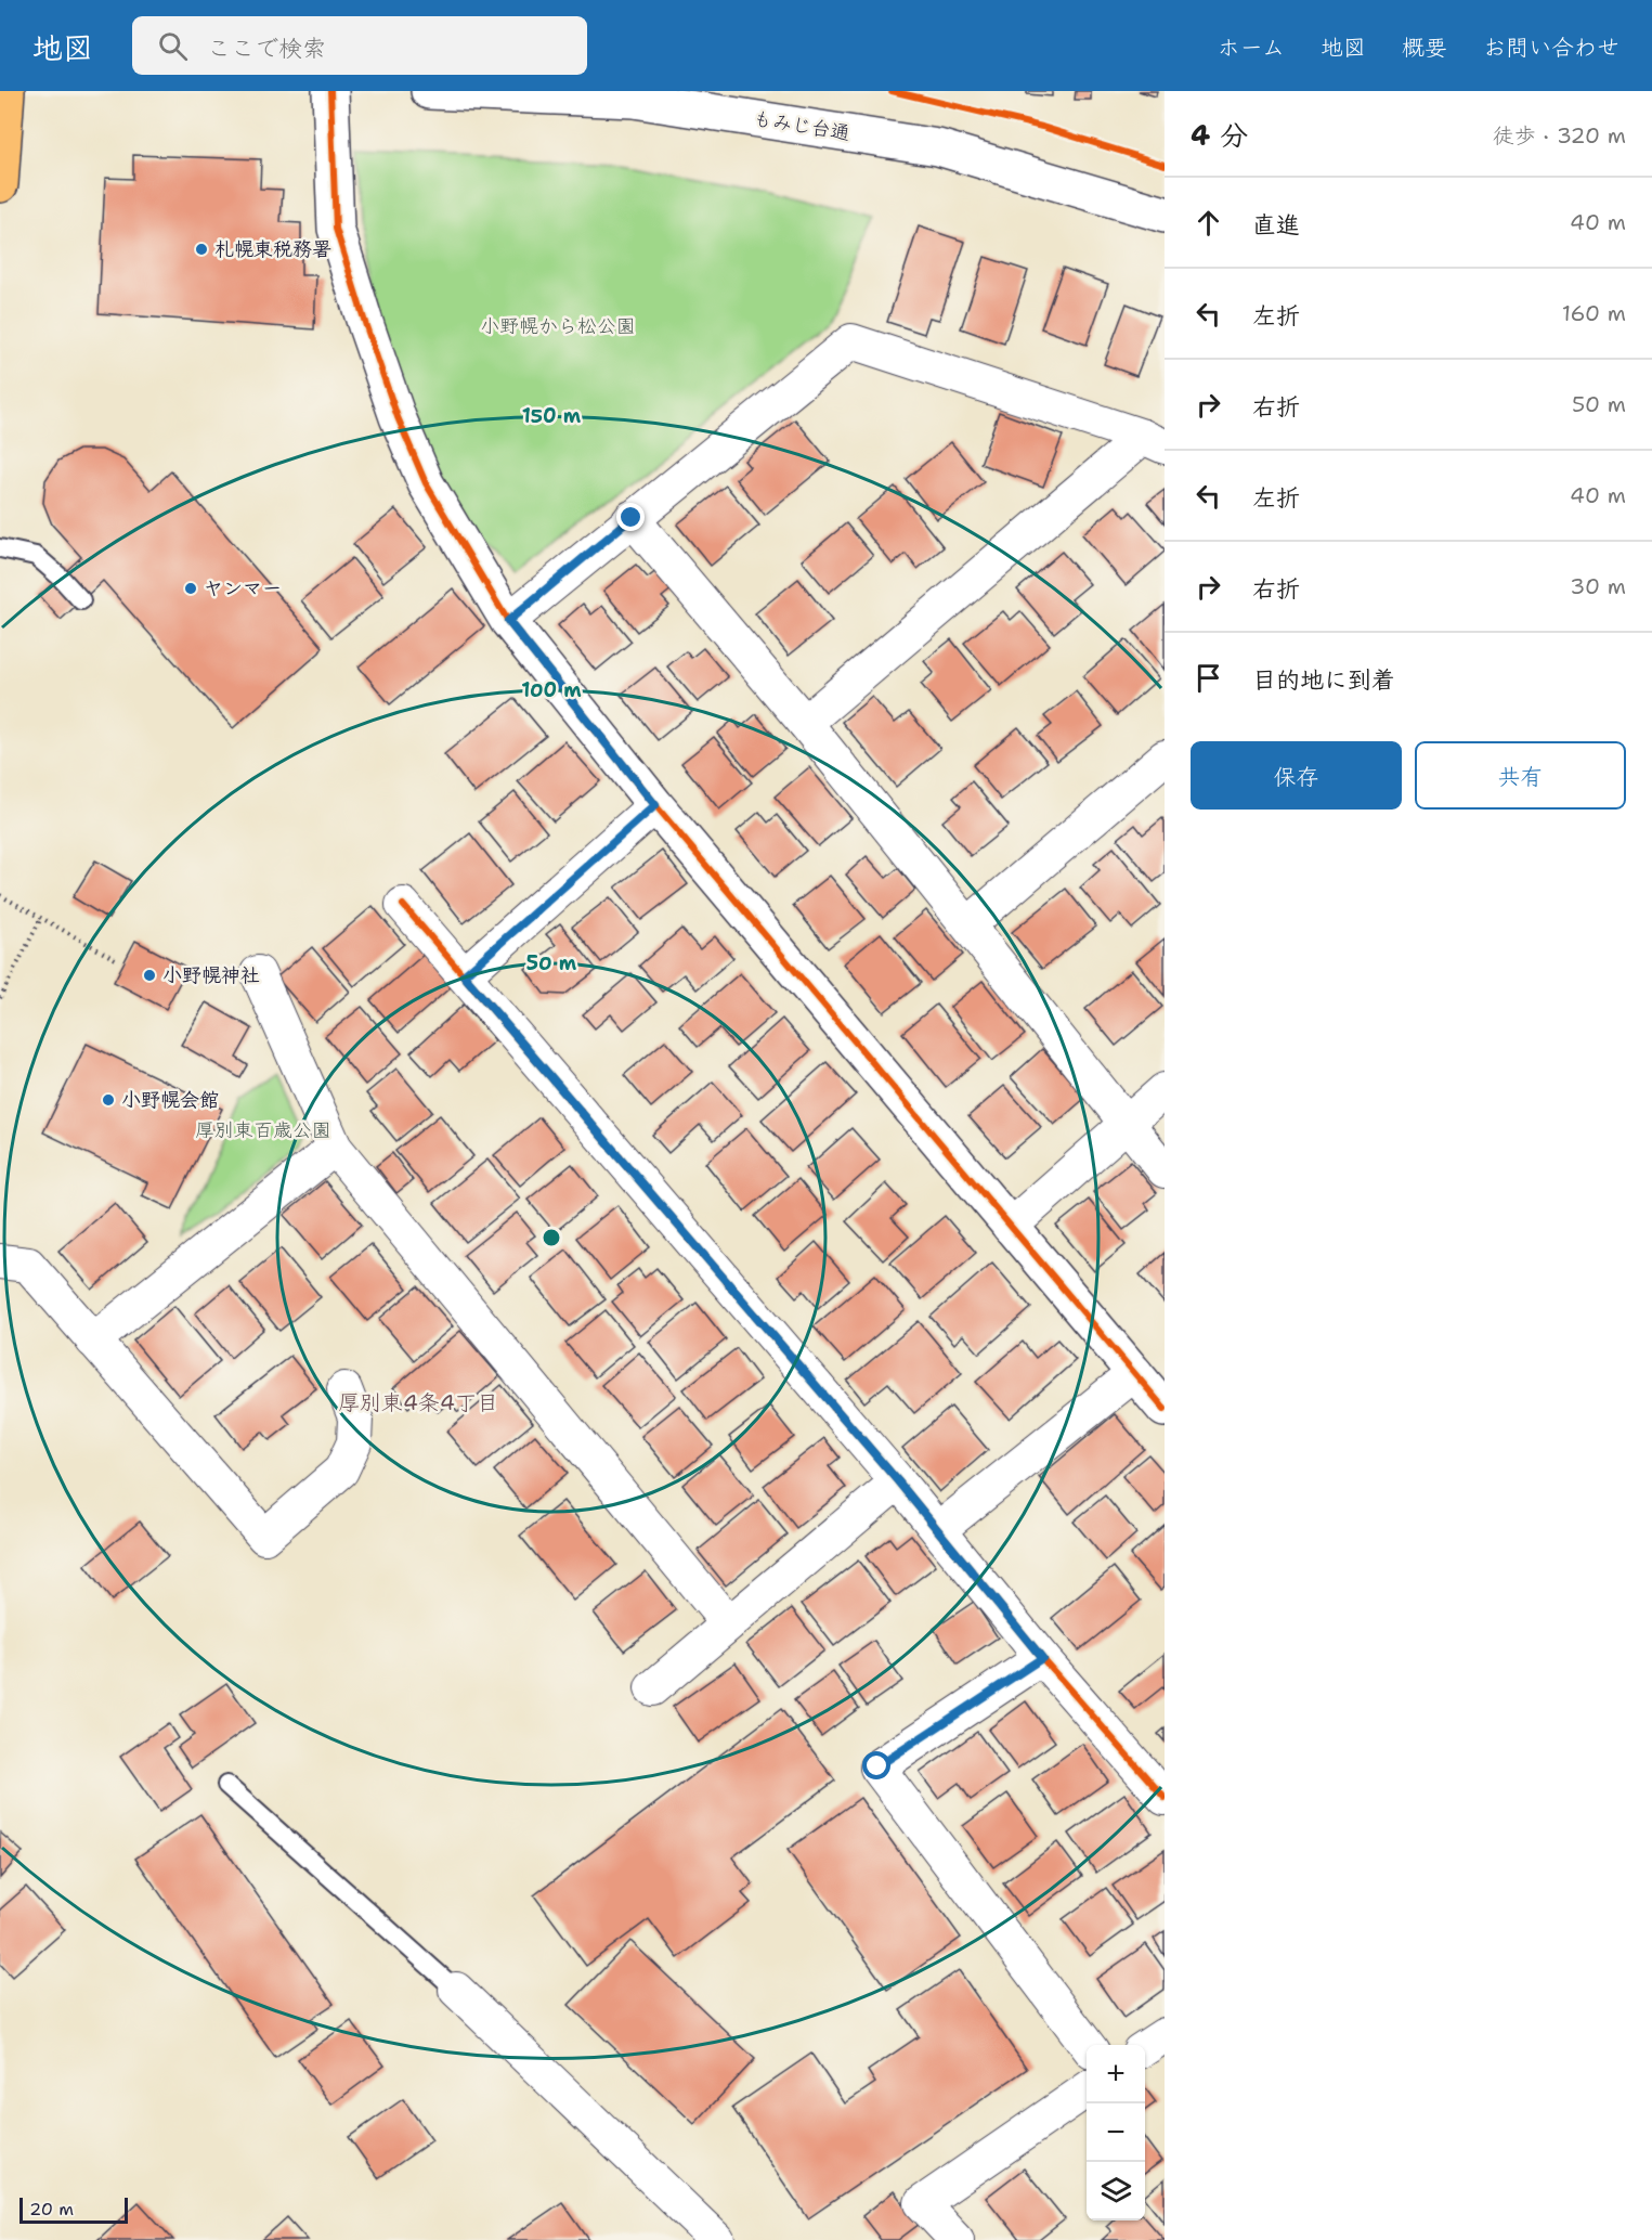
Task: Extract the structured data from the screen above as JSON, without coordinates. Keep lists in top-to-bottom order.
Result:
{
  "streets": {
    "street": ["もみじ台通"]
  },
  "districts": ["厚別東4条4丁目"],
  "parks": ["小野幌から松公園", "厚別東百歳公園"],
  "places": [
    "札幌東税務署",
    "ヤンマー",
    "小野幌神社",
    "小野幌会館"
  ],
  "scale_bar": "20 m",
  "page": {
    "header": "地図",
    "search": "ここで検索",
    "nav": [
      "ホーム",
      "地図",
      "概要",
      "お問い合わせ"
    ],
    "heading": ["4 分", "徒歩 · 320 m"],
    "list": [
      ["直進", "40 m"],
      ["左折", "160 m"],
      ["右折", "50 m"],
      ["左折", "40 m"],
      ["右折", "30 m"],
      "目的地に到着"
    ],
    "buttons": ["保存", "共有"],
    "map_buttons": ["+", "−"],
    "scale": "20 m"
  },
  "rings": ["150 m", "100 m", "50 m"]
}
